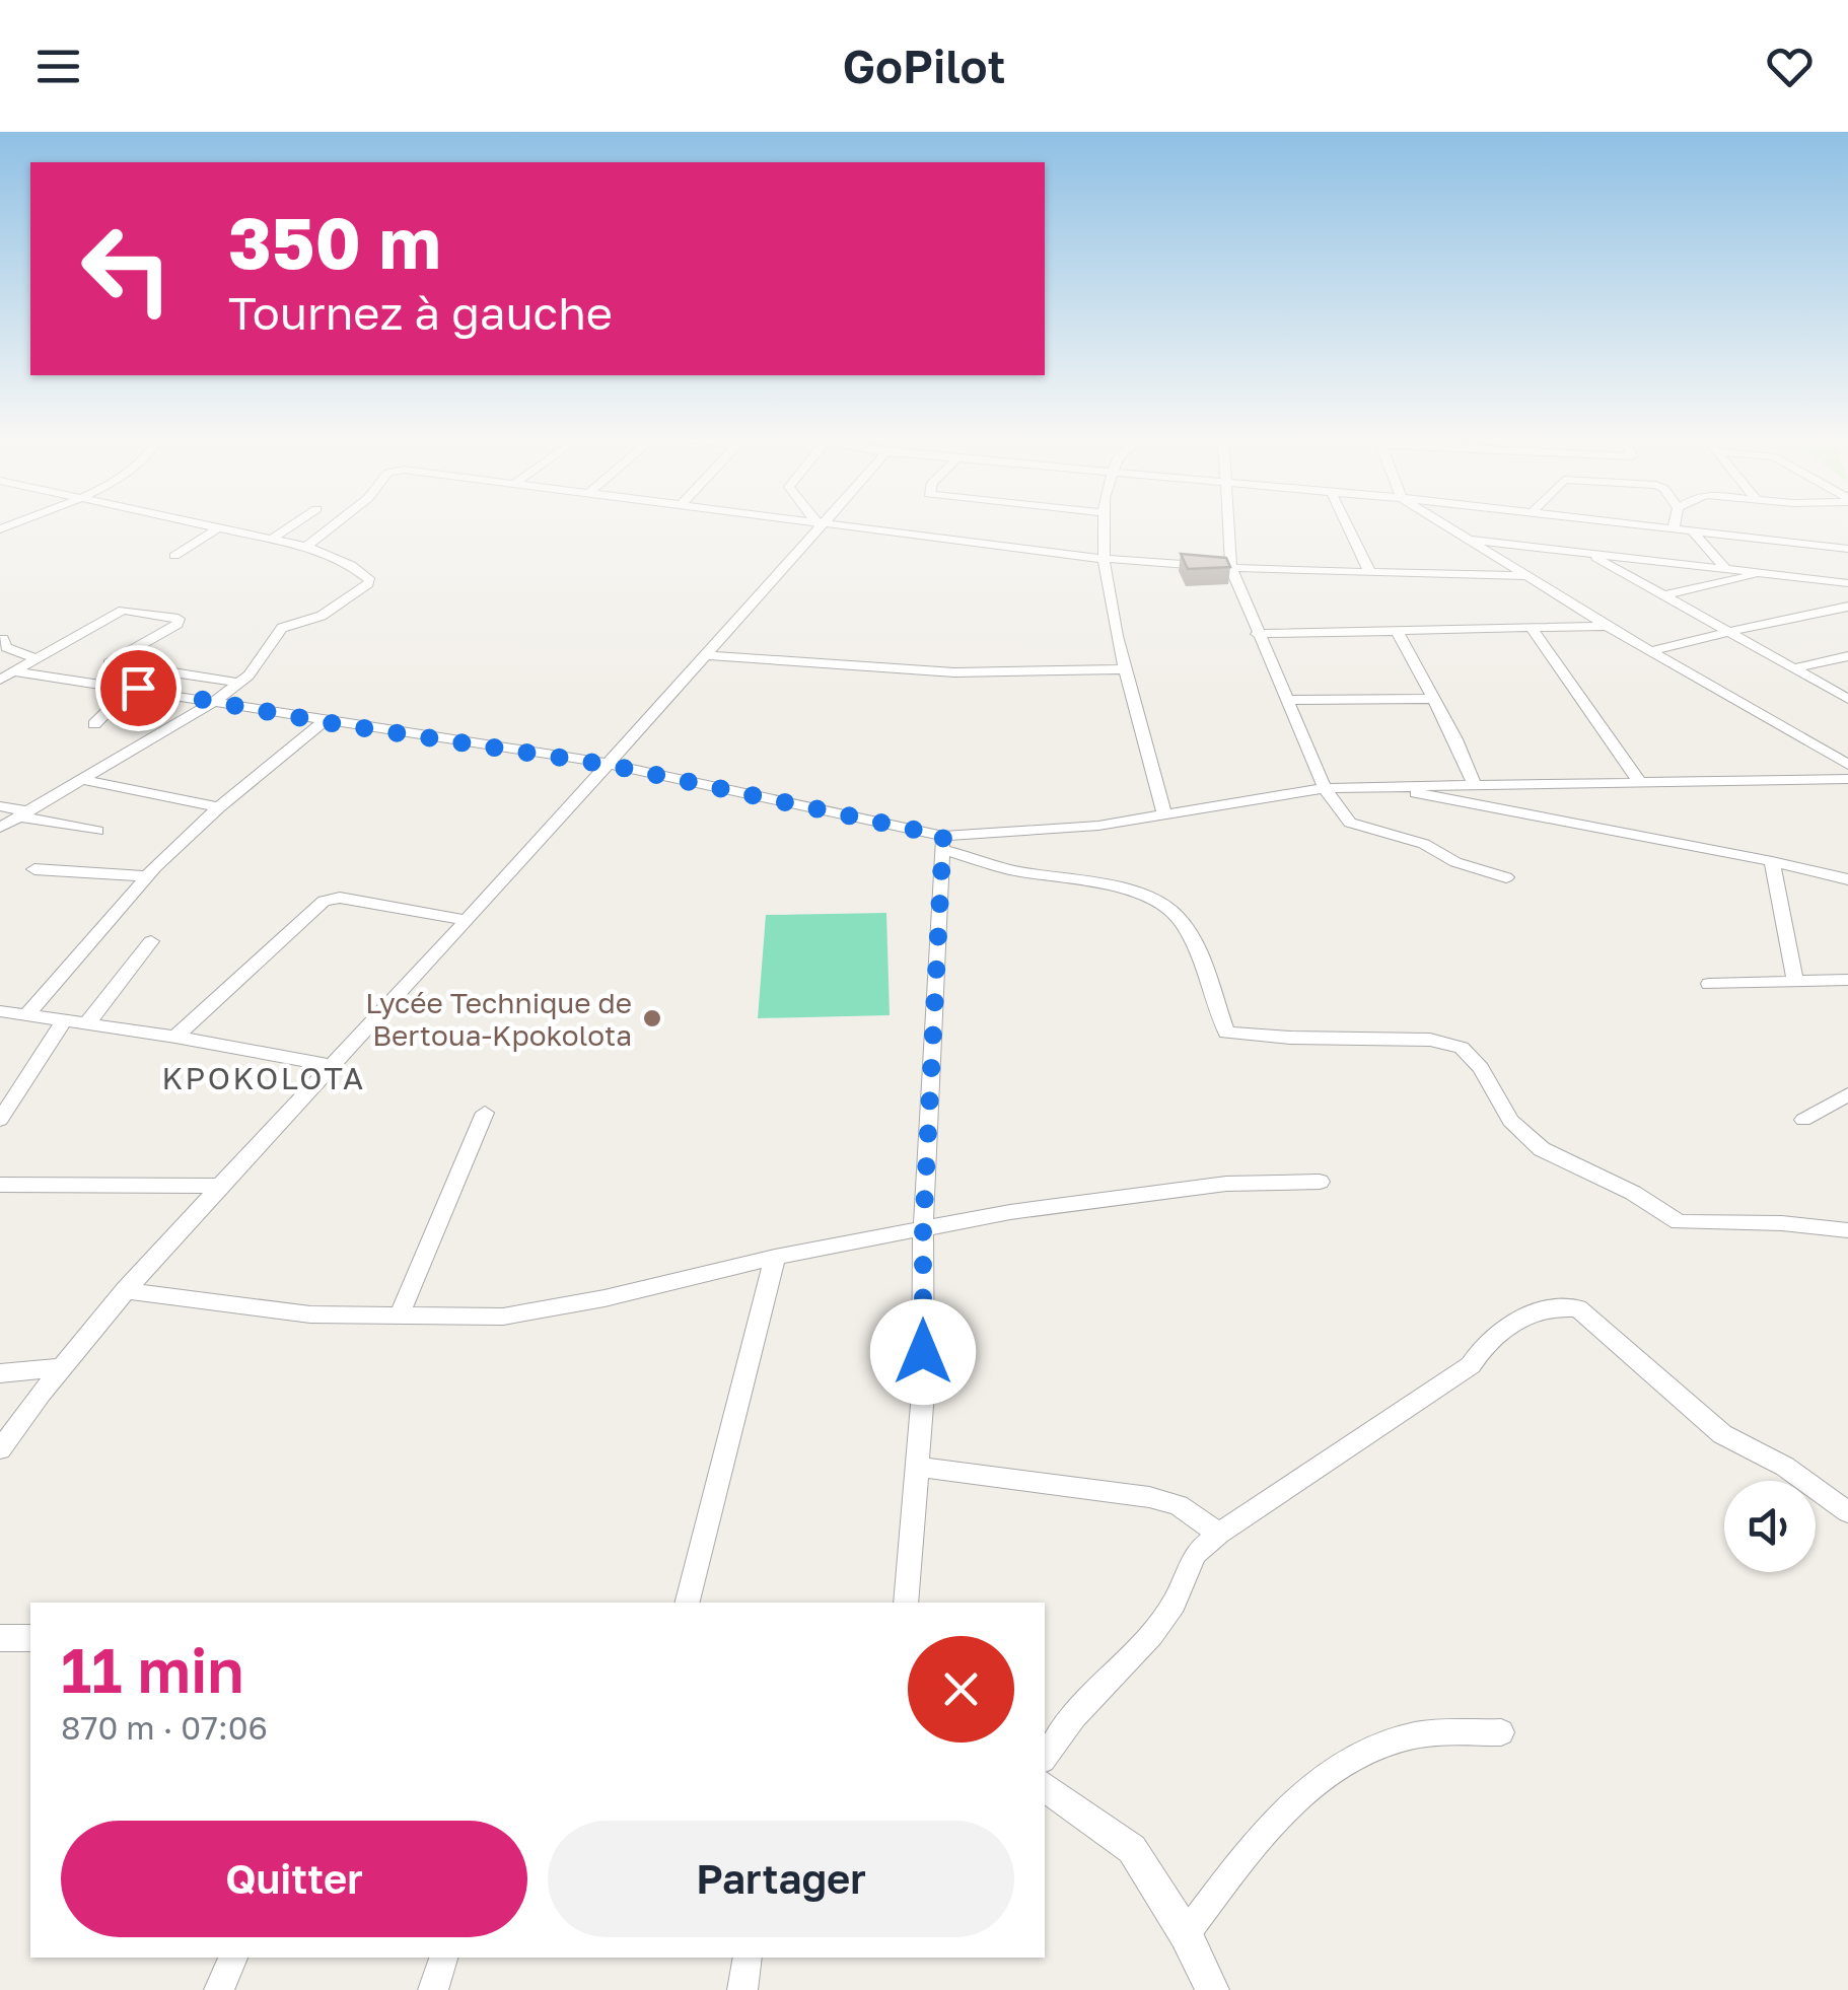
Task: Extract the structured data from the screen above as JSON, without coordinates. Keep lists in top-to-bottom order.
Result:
{
  "districts": ["KPOKOLOTA"],
  "places": ["Lycée Technique de Bertoua-Kpokolota"],
  "page": {
    "header": "GoPilot",
    "turn": ["350 m", "Tournez à gauche"],
    "heading": ["11 min", "870 m · 07:06"],
    "buttons": ["Quitter", "Partager"]
  }
}
